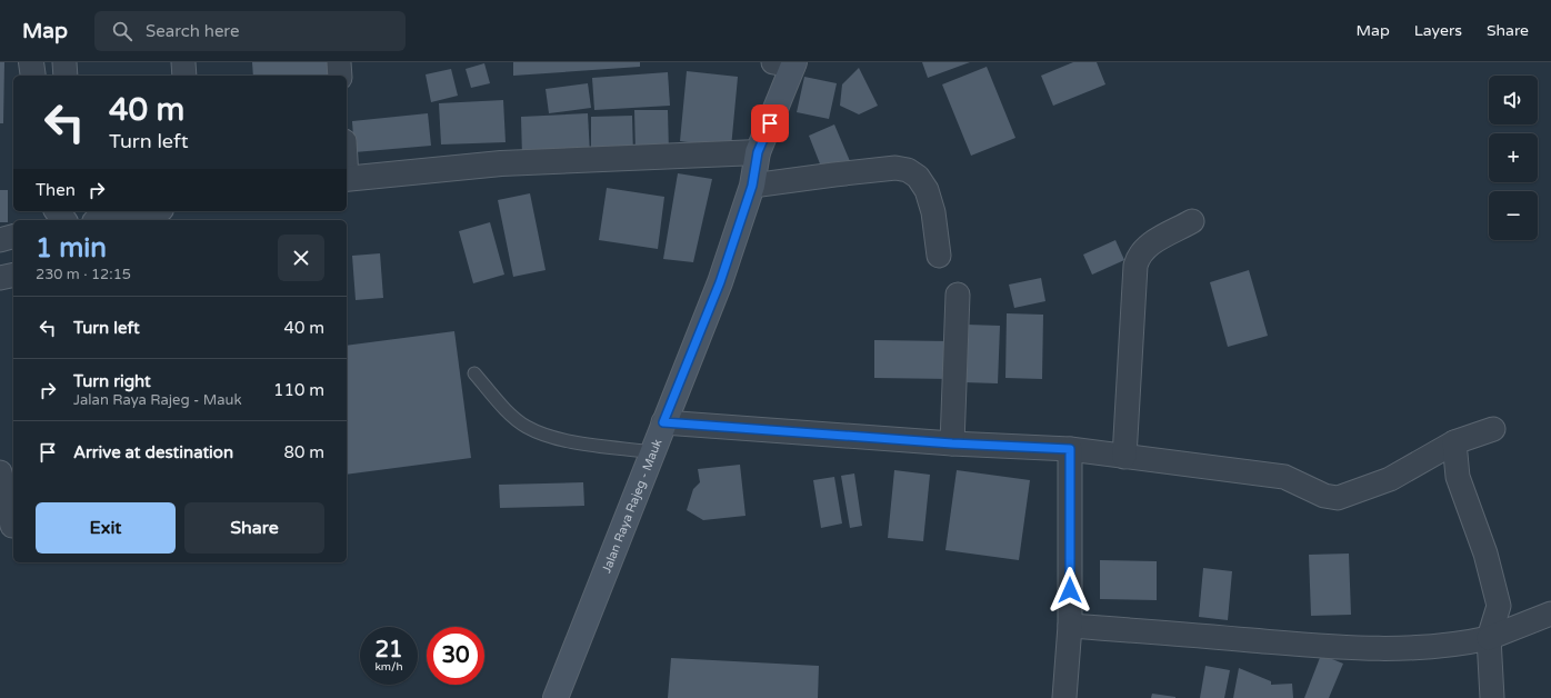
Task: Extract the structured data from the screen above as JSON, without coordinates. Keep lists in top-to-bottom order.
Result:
{
  "streets": {
    "main road": ["Jalan Raya Rajeg - Mauk"]
  },
  "page": {
    "header": "Map",
    "search": "Search here",
    "nav": ["Map", "Layers", "Share"],
    "map_buttons": ["+", "−"],
    "turn": ["40 m", "Turn left"],
    "then": "Then",
    "heading": ["1 min", "230 m · 12:15"],
    "list": [
      {
        "name": "Turn left",
        "value": "40 m"
      },
      {
        "name": "Turn right",
        "note": "Jalan Raya Rajeg - Mauk",
        "value": "110 m"
      },
      {
        "name": "Arrive at destination",
        "value": "80 m"
      }
    ],
    "buttons": ["Exit", "Share"],
    "speed": "21 km/h",
    "limit": "30"
  }
}
